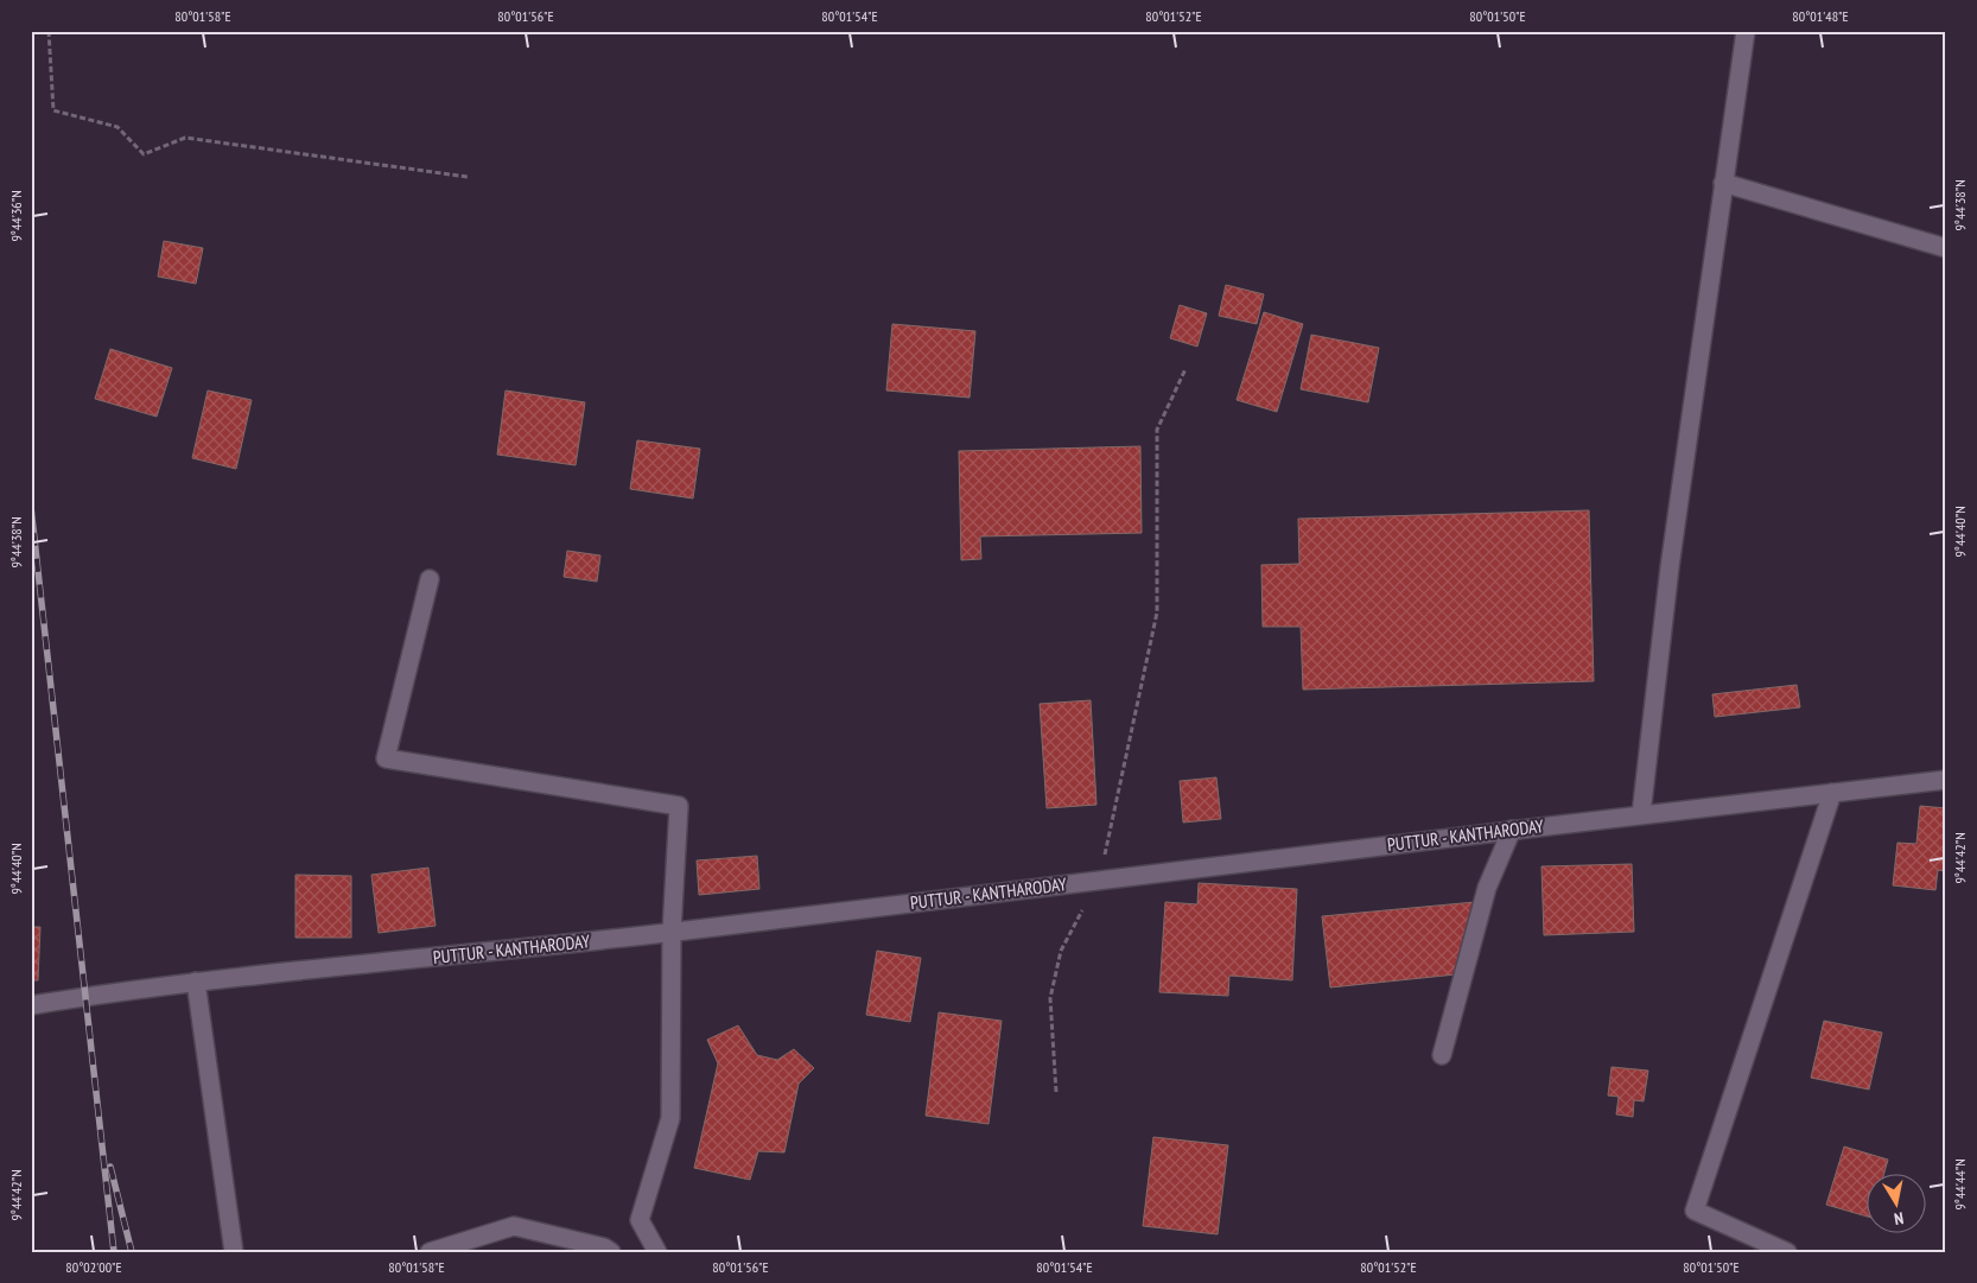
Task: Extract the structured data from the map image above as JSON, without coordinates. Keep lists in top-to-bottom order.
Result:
{
  "streets": {
    "street": ["PUTTUR - KANTHARODAY"]
  },
  "north": "bottom",
  "coordinates": [
    "80°01'58\"E",
    "80°01'56\"E",
    "80°01'54\"E",
    "80°01'52\"E",
    "80°01'50\"E",
    "80°01'48\"E",
    "9°44'38\"N",
    "9°44'36\"N",
    "9°44'40\"N",
    "9°44'42\"N",
    "9°44'44\"N",
    "80°02'00\"E"
  ]
}
